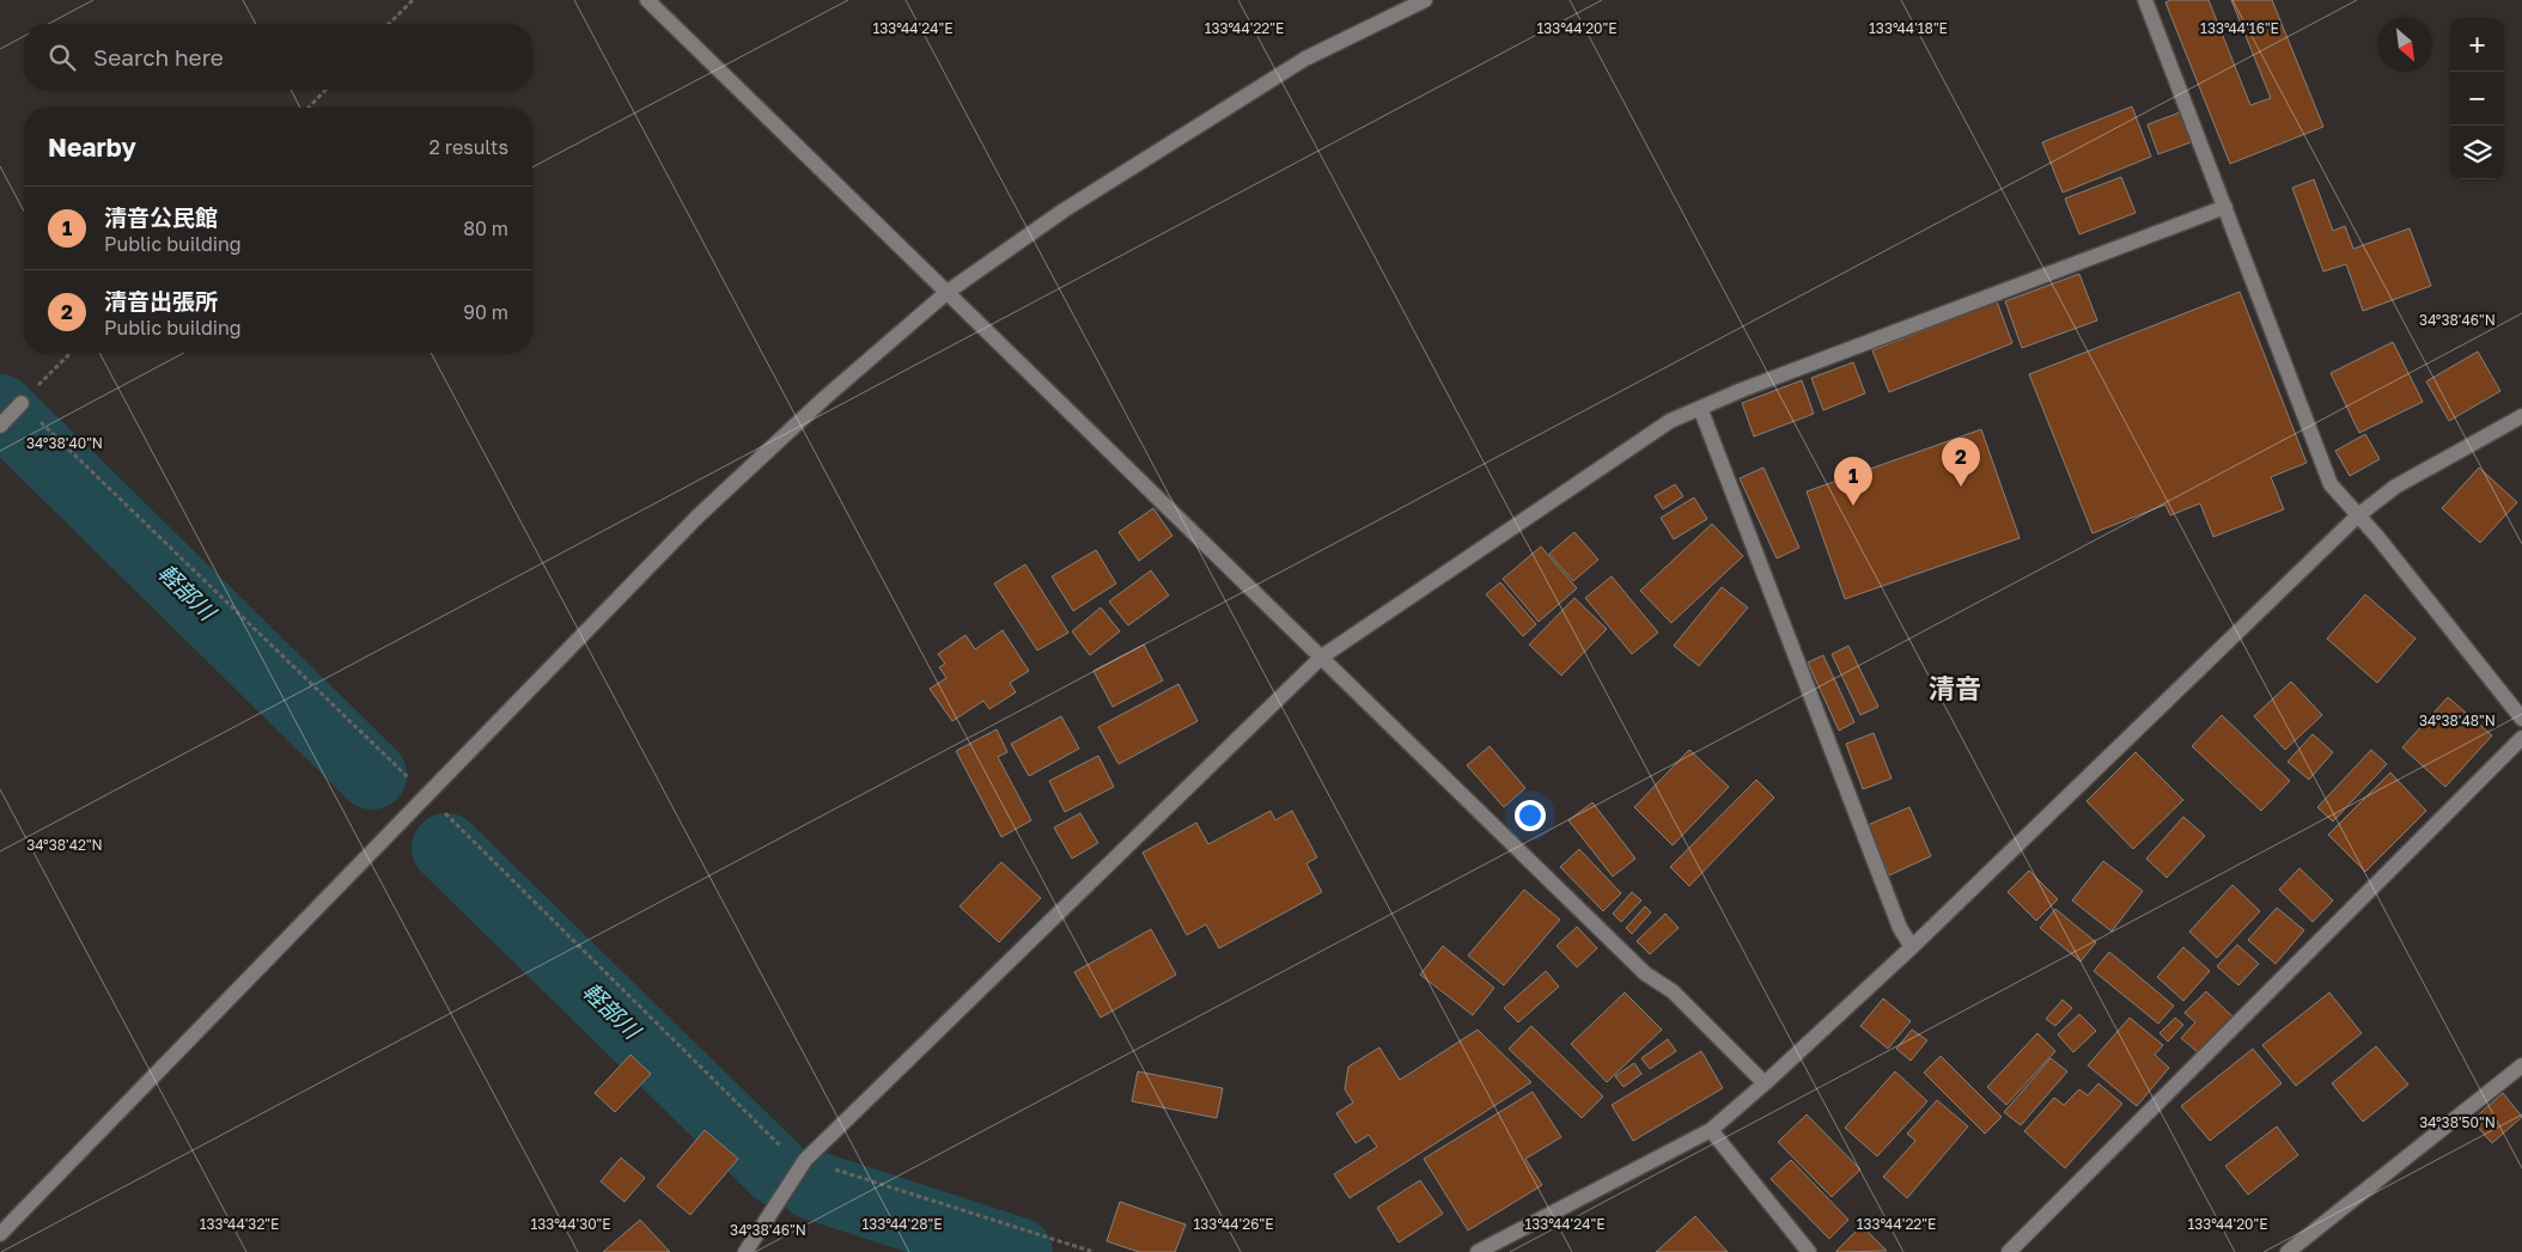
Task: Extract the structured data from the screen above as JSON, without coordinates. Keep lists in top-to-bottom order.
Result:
{
  "districts": ["清音"],
  "water": ["軽部川"],
  "north": "bottom right",
  "page": {
    "map_buttons": ["+", "−"],
    "search": "Search here",
    "heading": ["Nearby", "2 results"],
    "list": [
      {
        "mark": "1",
        "name": "清音公民館",
        "note": "Public building",
        "value": "80 m"
      },
      {
        "mark": "2",
        "name": "清音出張所",
        "note": "Public building",
        "value": "90 m"
      }
    ],
    "pins": ["2", "1"]
  },
  "coordinates": [
    "133°44'22\"E",
    "133°44'18\"E",
    "133°44'24\"E",
    "133°44'20\"E",
    "133°44'16\"E",
    "34°38'46\"N",
    "34°38'40\"N",
    "34°38'48\"N",
    "34°38'42\"N",
    "34°38'50\"N",
    "133°44'32\"E",
    "133°44'30\"E",
    "133°44'28\"E",
    "133°44'26\"E"
  ]
}
